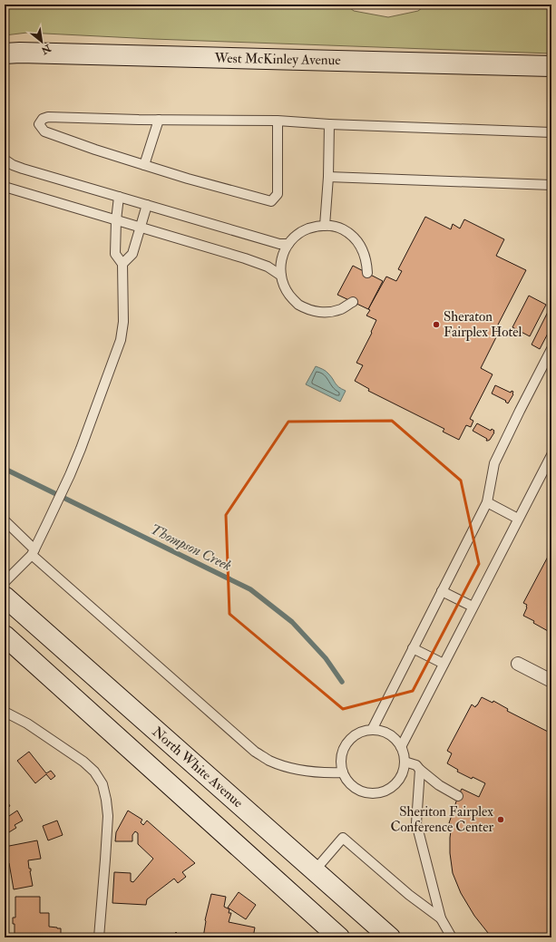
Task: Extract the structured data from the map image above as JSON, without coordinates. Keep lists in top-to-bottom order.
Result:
{
  "streets": {
    "main road": ["West McKinley Avenue", "North White Avenue"]
  },
  "water": ["Thompson Creek"],
  "places": ["Sheraton Fairplex Hotel", "Sheriton Fairplex Conference Center"],
  "north": "bottom right"
}
